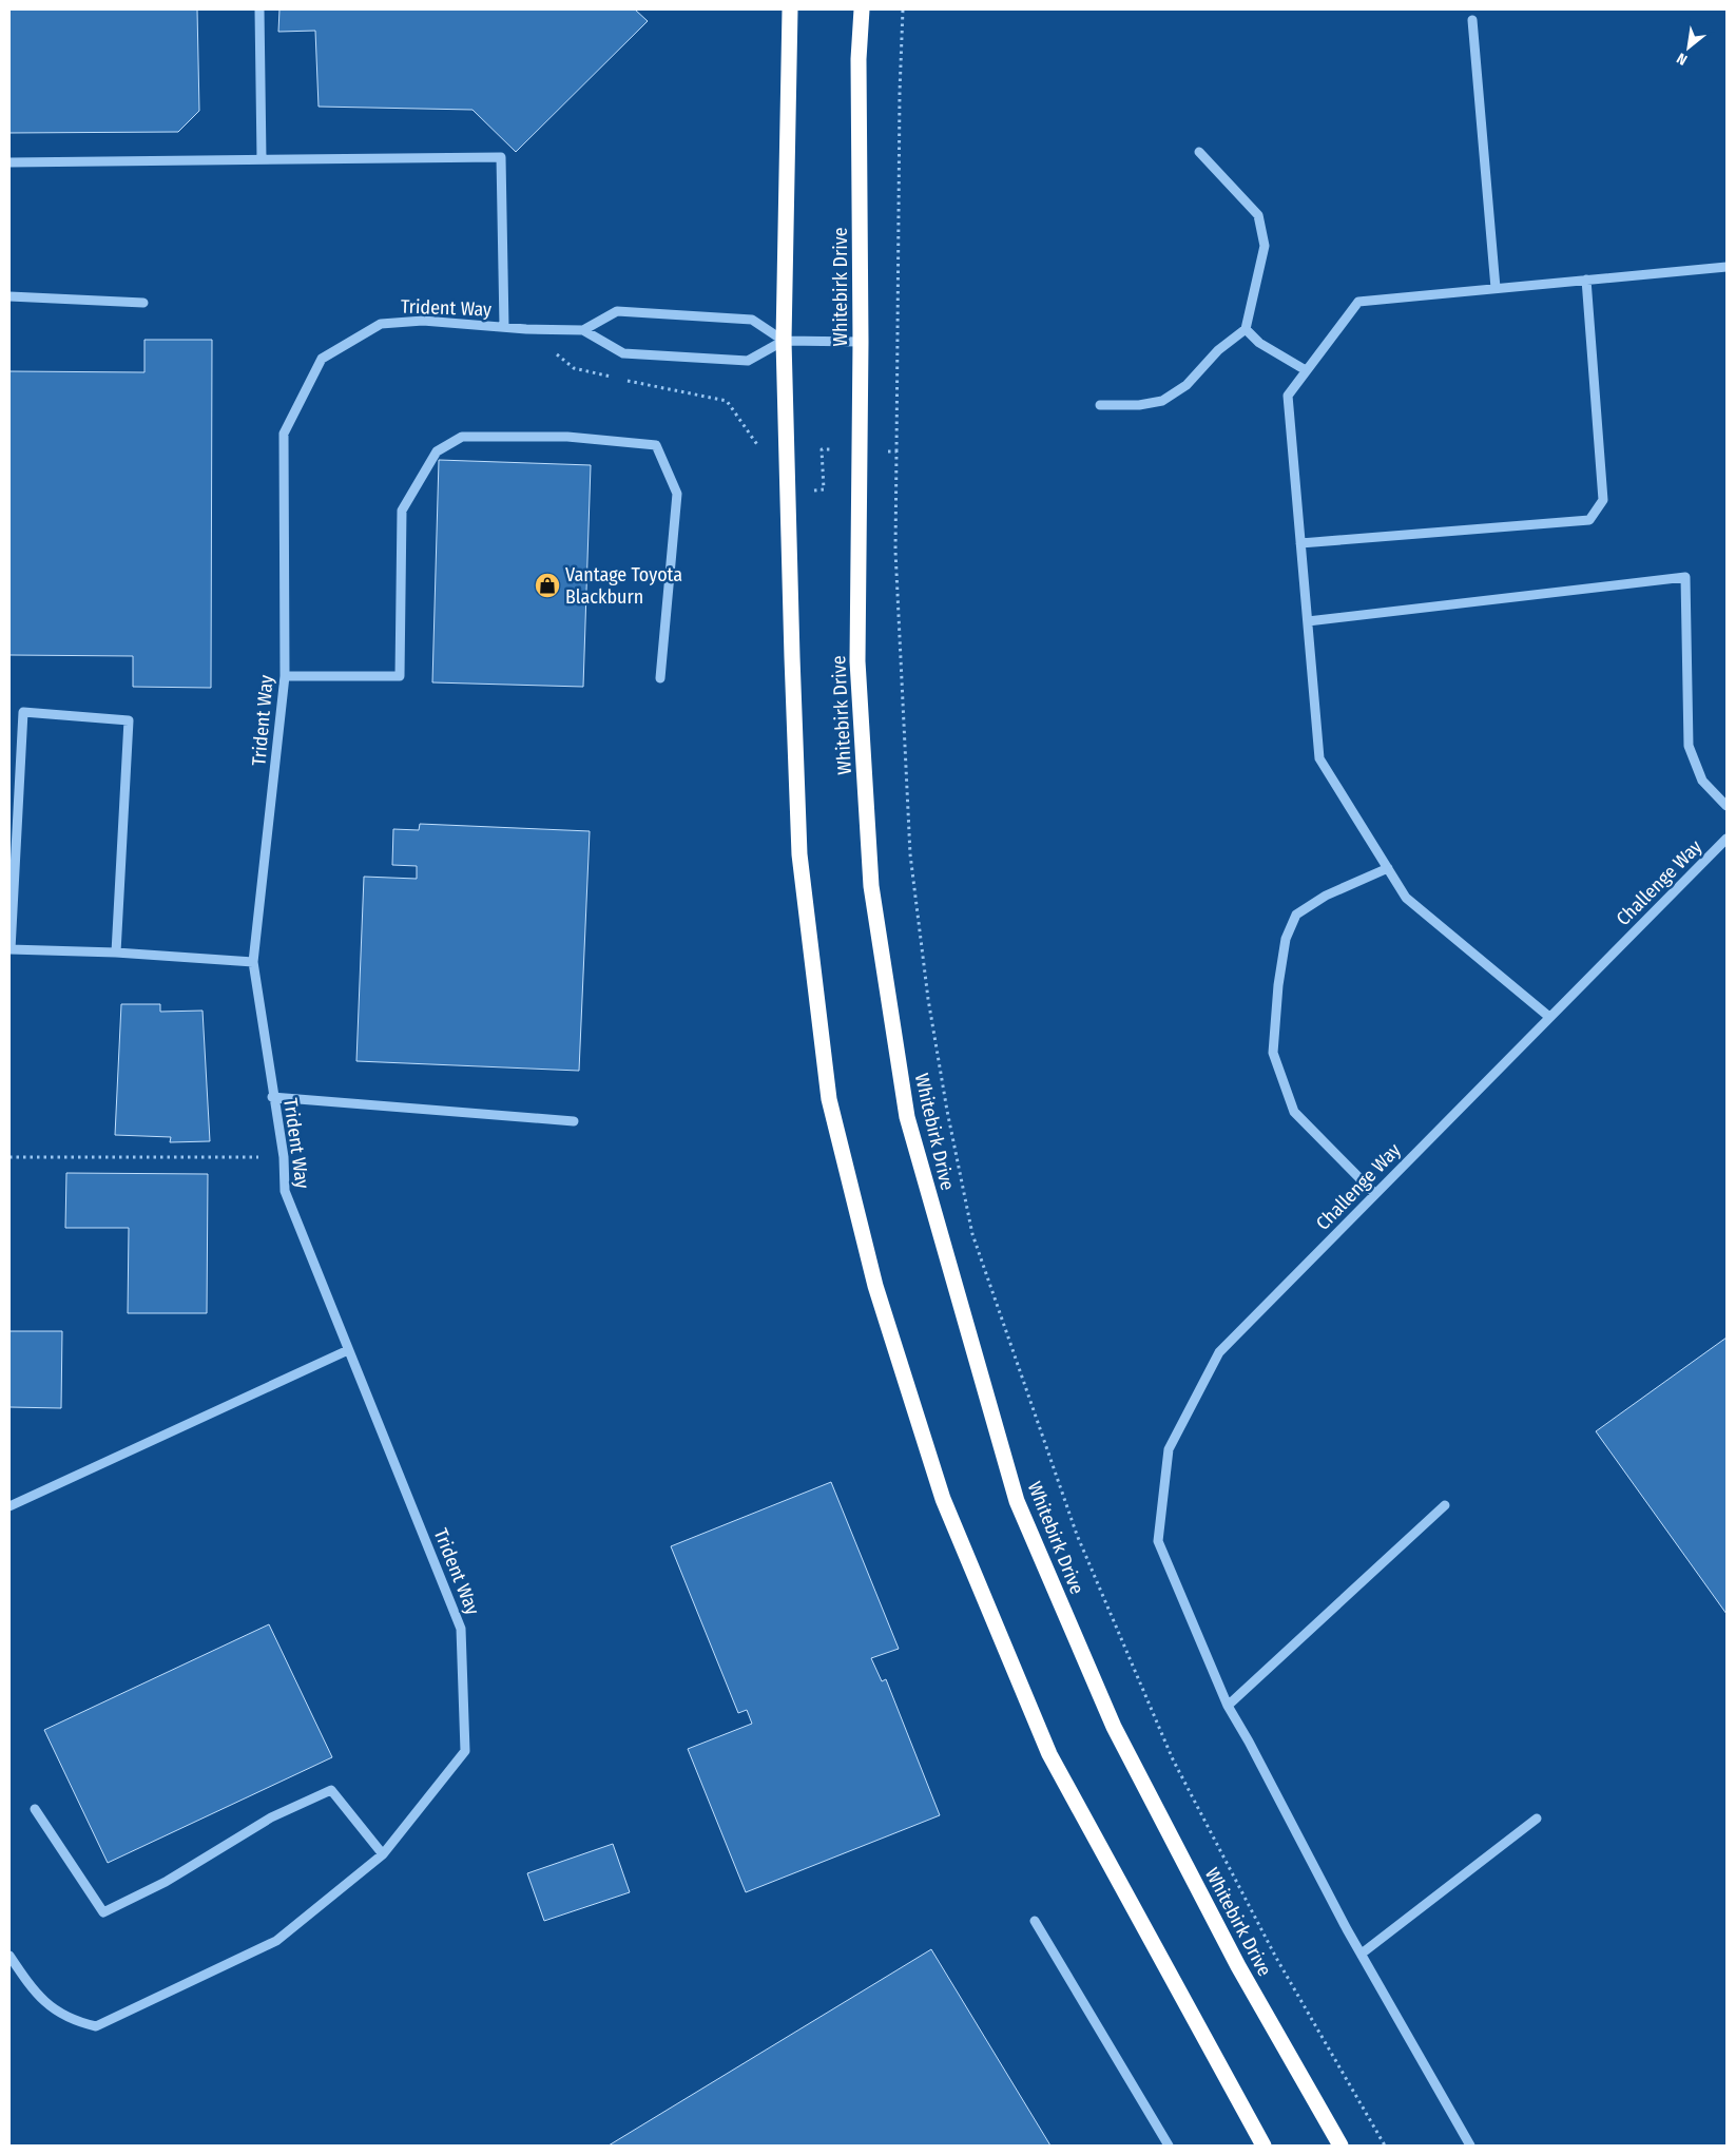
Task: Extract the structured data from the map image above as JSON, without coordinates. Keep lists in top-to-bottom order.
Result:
{
  "streets": {
    "highway": ["Whitebirk Drive"],
    "street": ["Trident Way", "Challenge Way"]
  },
  "places": {
    "shop": ["Vantage Toyota Blackburn"]
  },
  "north": "bottom left"
}
